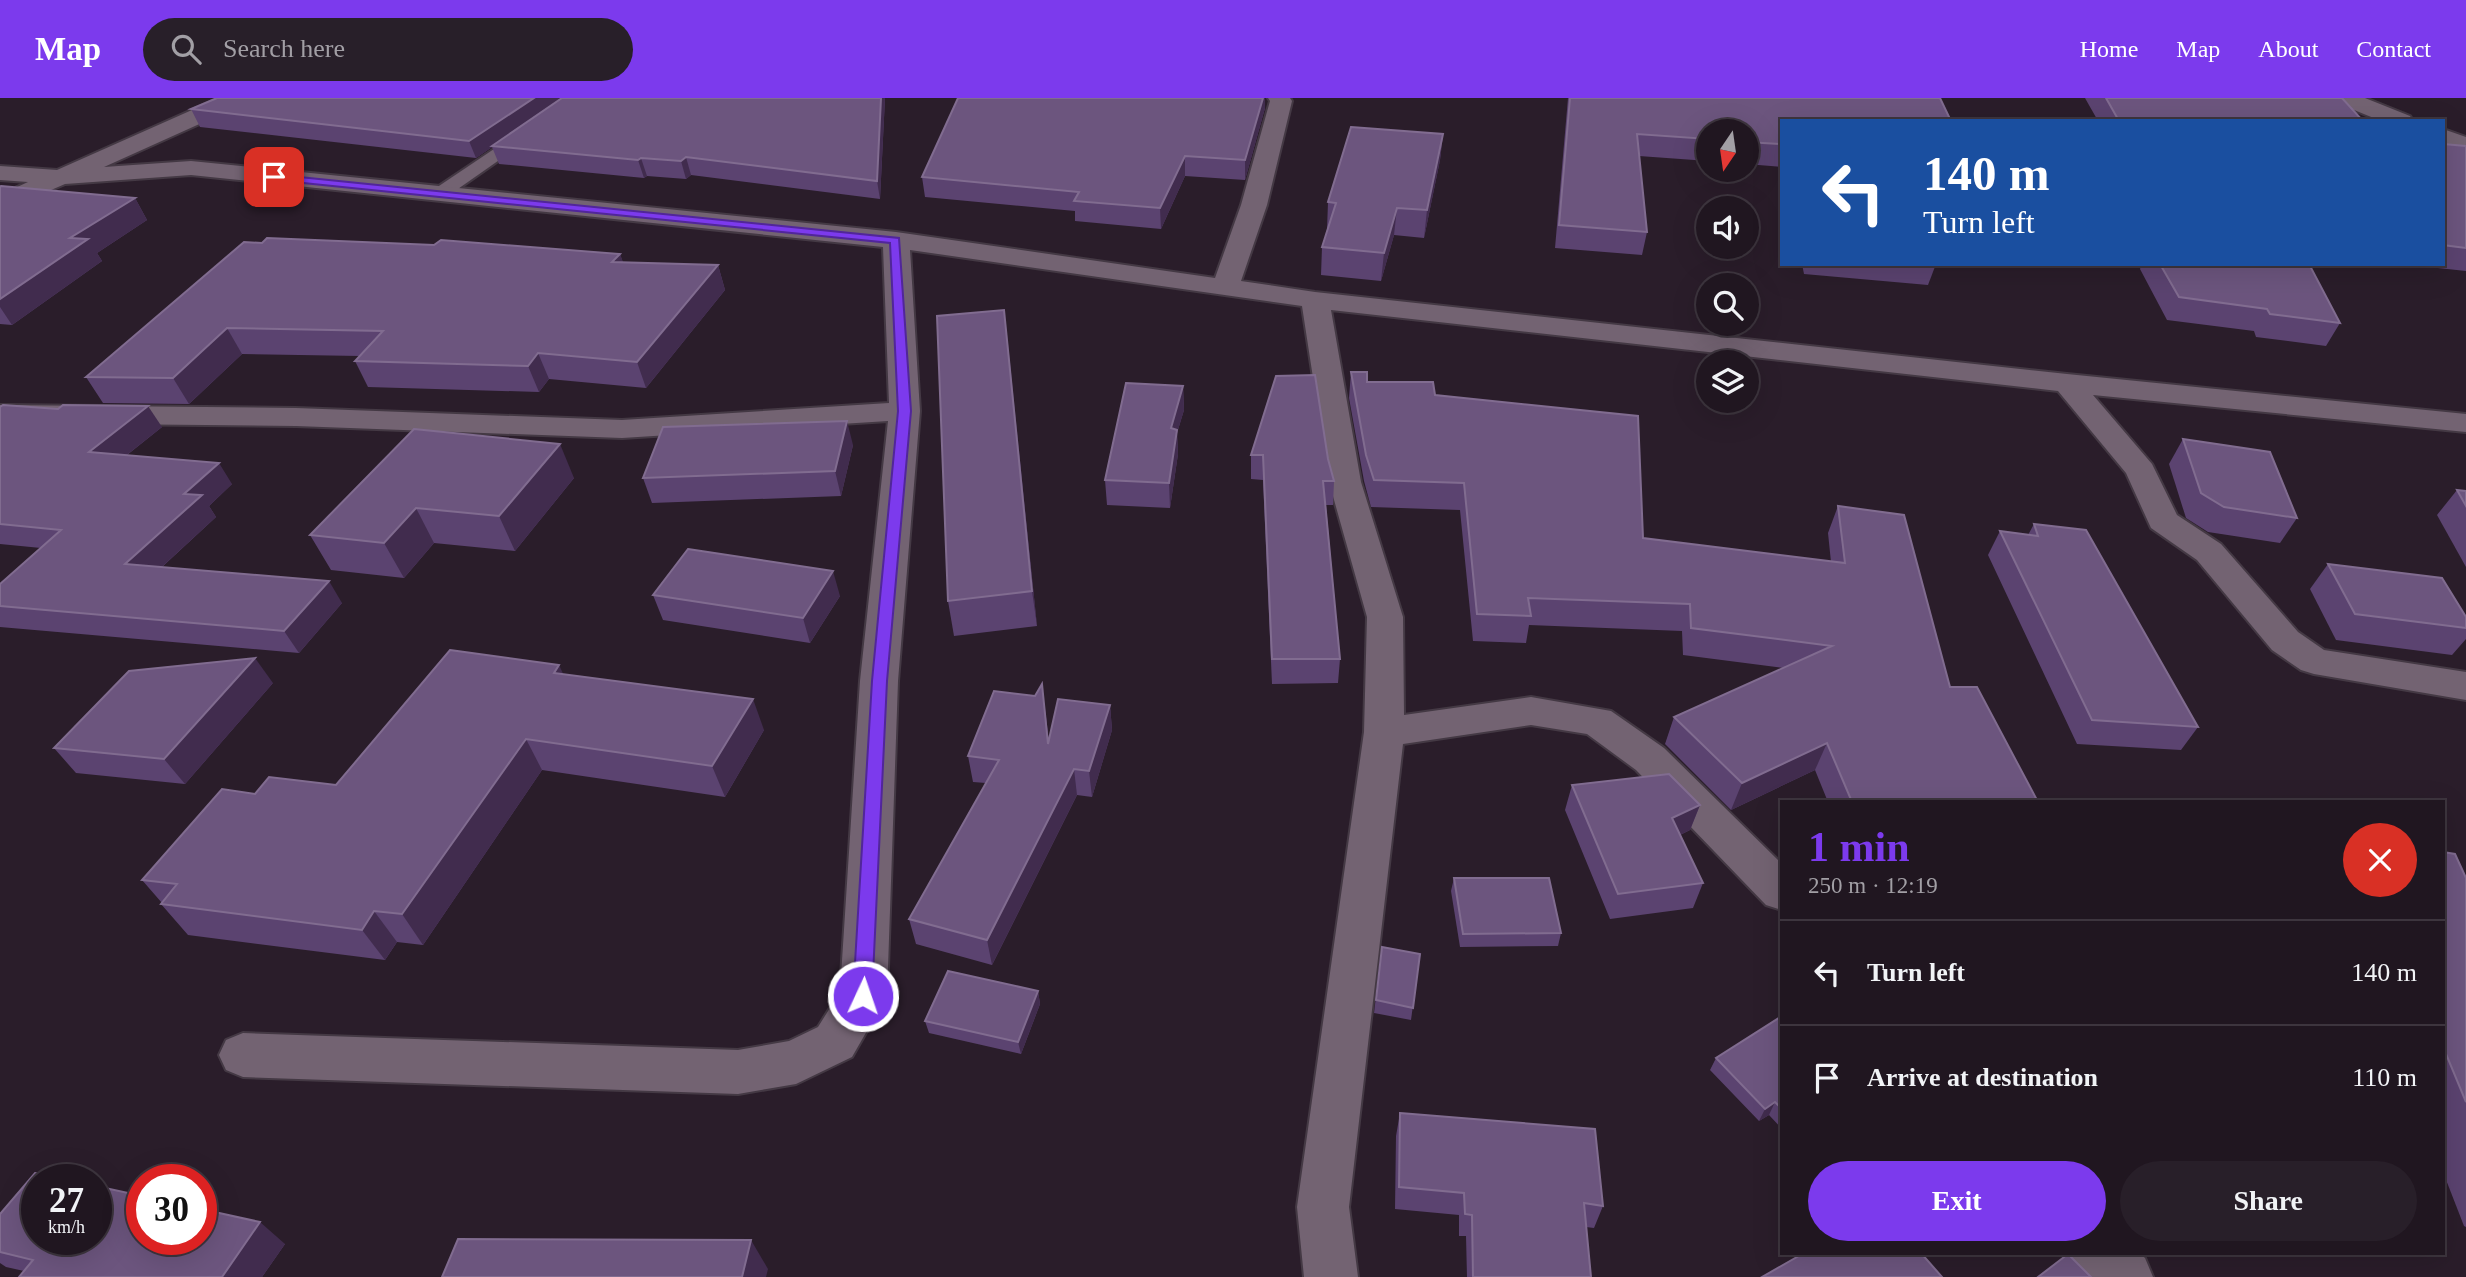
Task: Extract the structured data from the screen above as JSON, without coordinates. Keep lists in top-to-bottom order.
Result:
{
  "north": "bottom",
  "page": {
    "header": "Map",
    "search": "Search here",
    "nav": [
      "Home",
      "Map",
      "About",
      "Contact"
    ],
    "turn": ["140 m", "Turn left"],
    "heading": ["1 min", "250 m · 12:19"],
    "list": [
      {
        "name": "Turn left",
        "value": "140 m"
      },
      {
        "name": "Arrive at destination",
        "value": "110 m"
      }
    ],
    "buttons": ["Exit", "Share"],
    "speed": "27 km/h",
    "limit": "30"
  }
}
